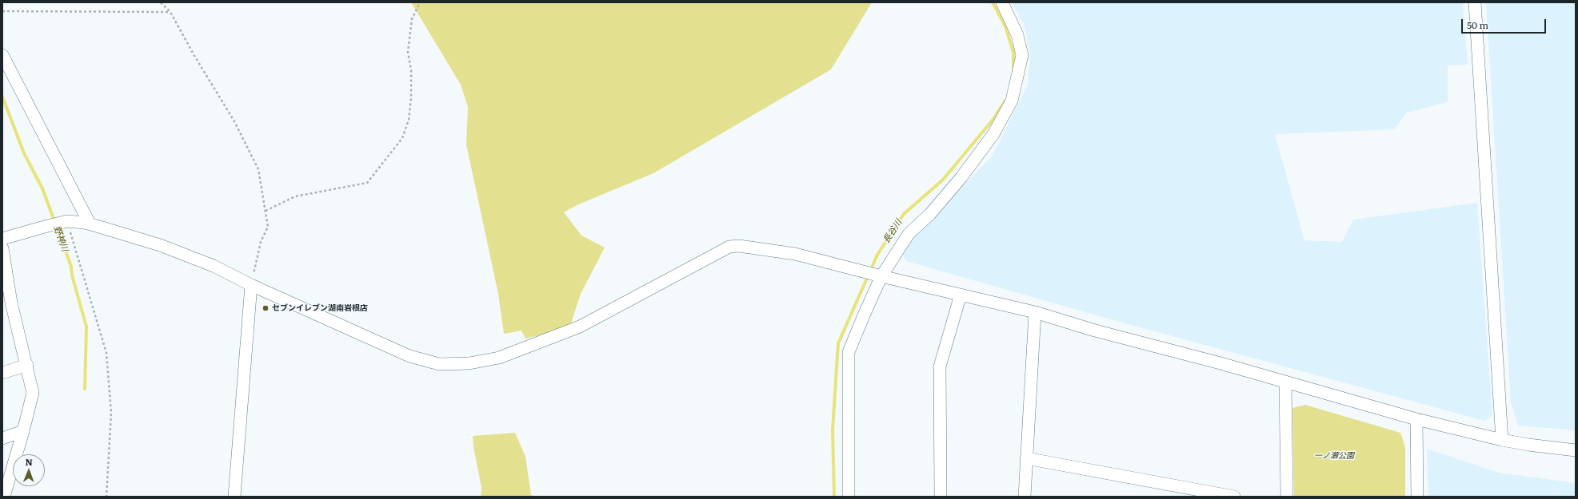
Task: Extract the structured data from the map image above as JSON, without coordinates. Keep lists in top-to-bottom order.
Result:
{
  "water": ["長谷川", "野神川"],
  "parks": ["一ノ瀬公園"],
  "places": ["セブンイレブン湖南岩根店"],
  "scale_bar": "50 m",
  "north": "top"
}
